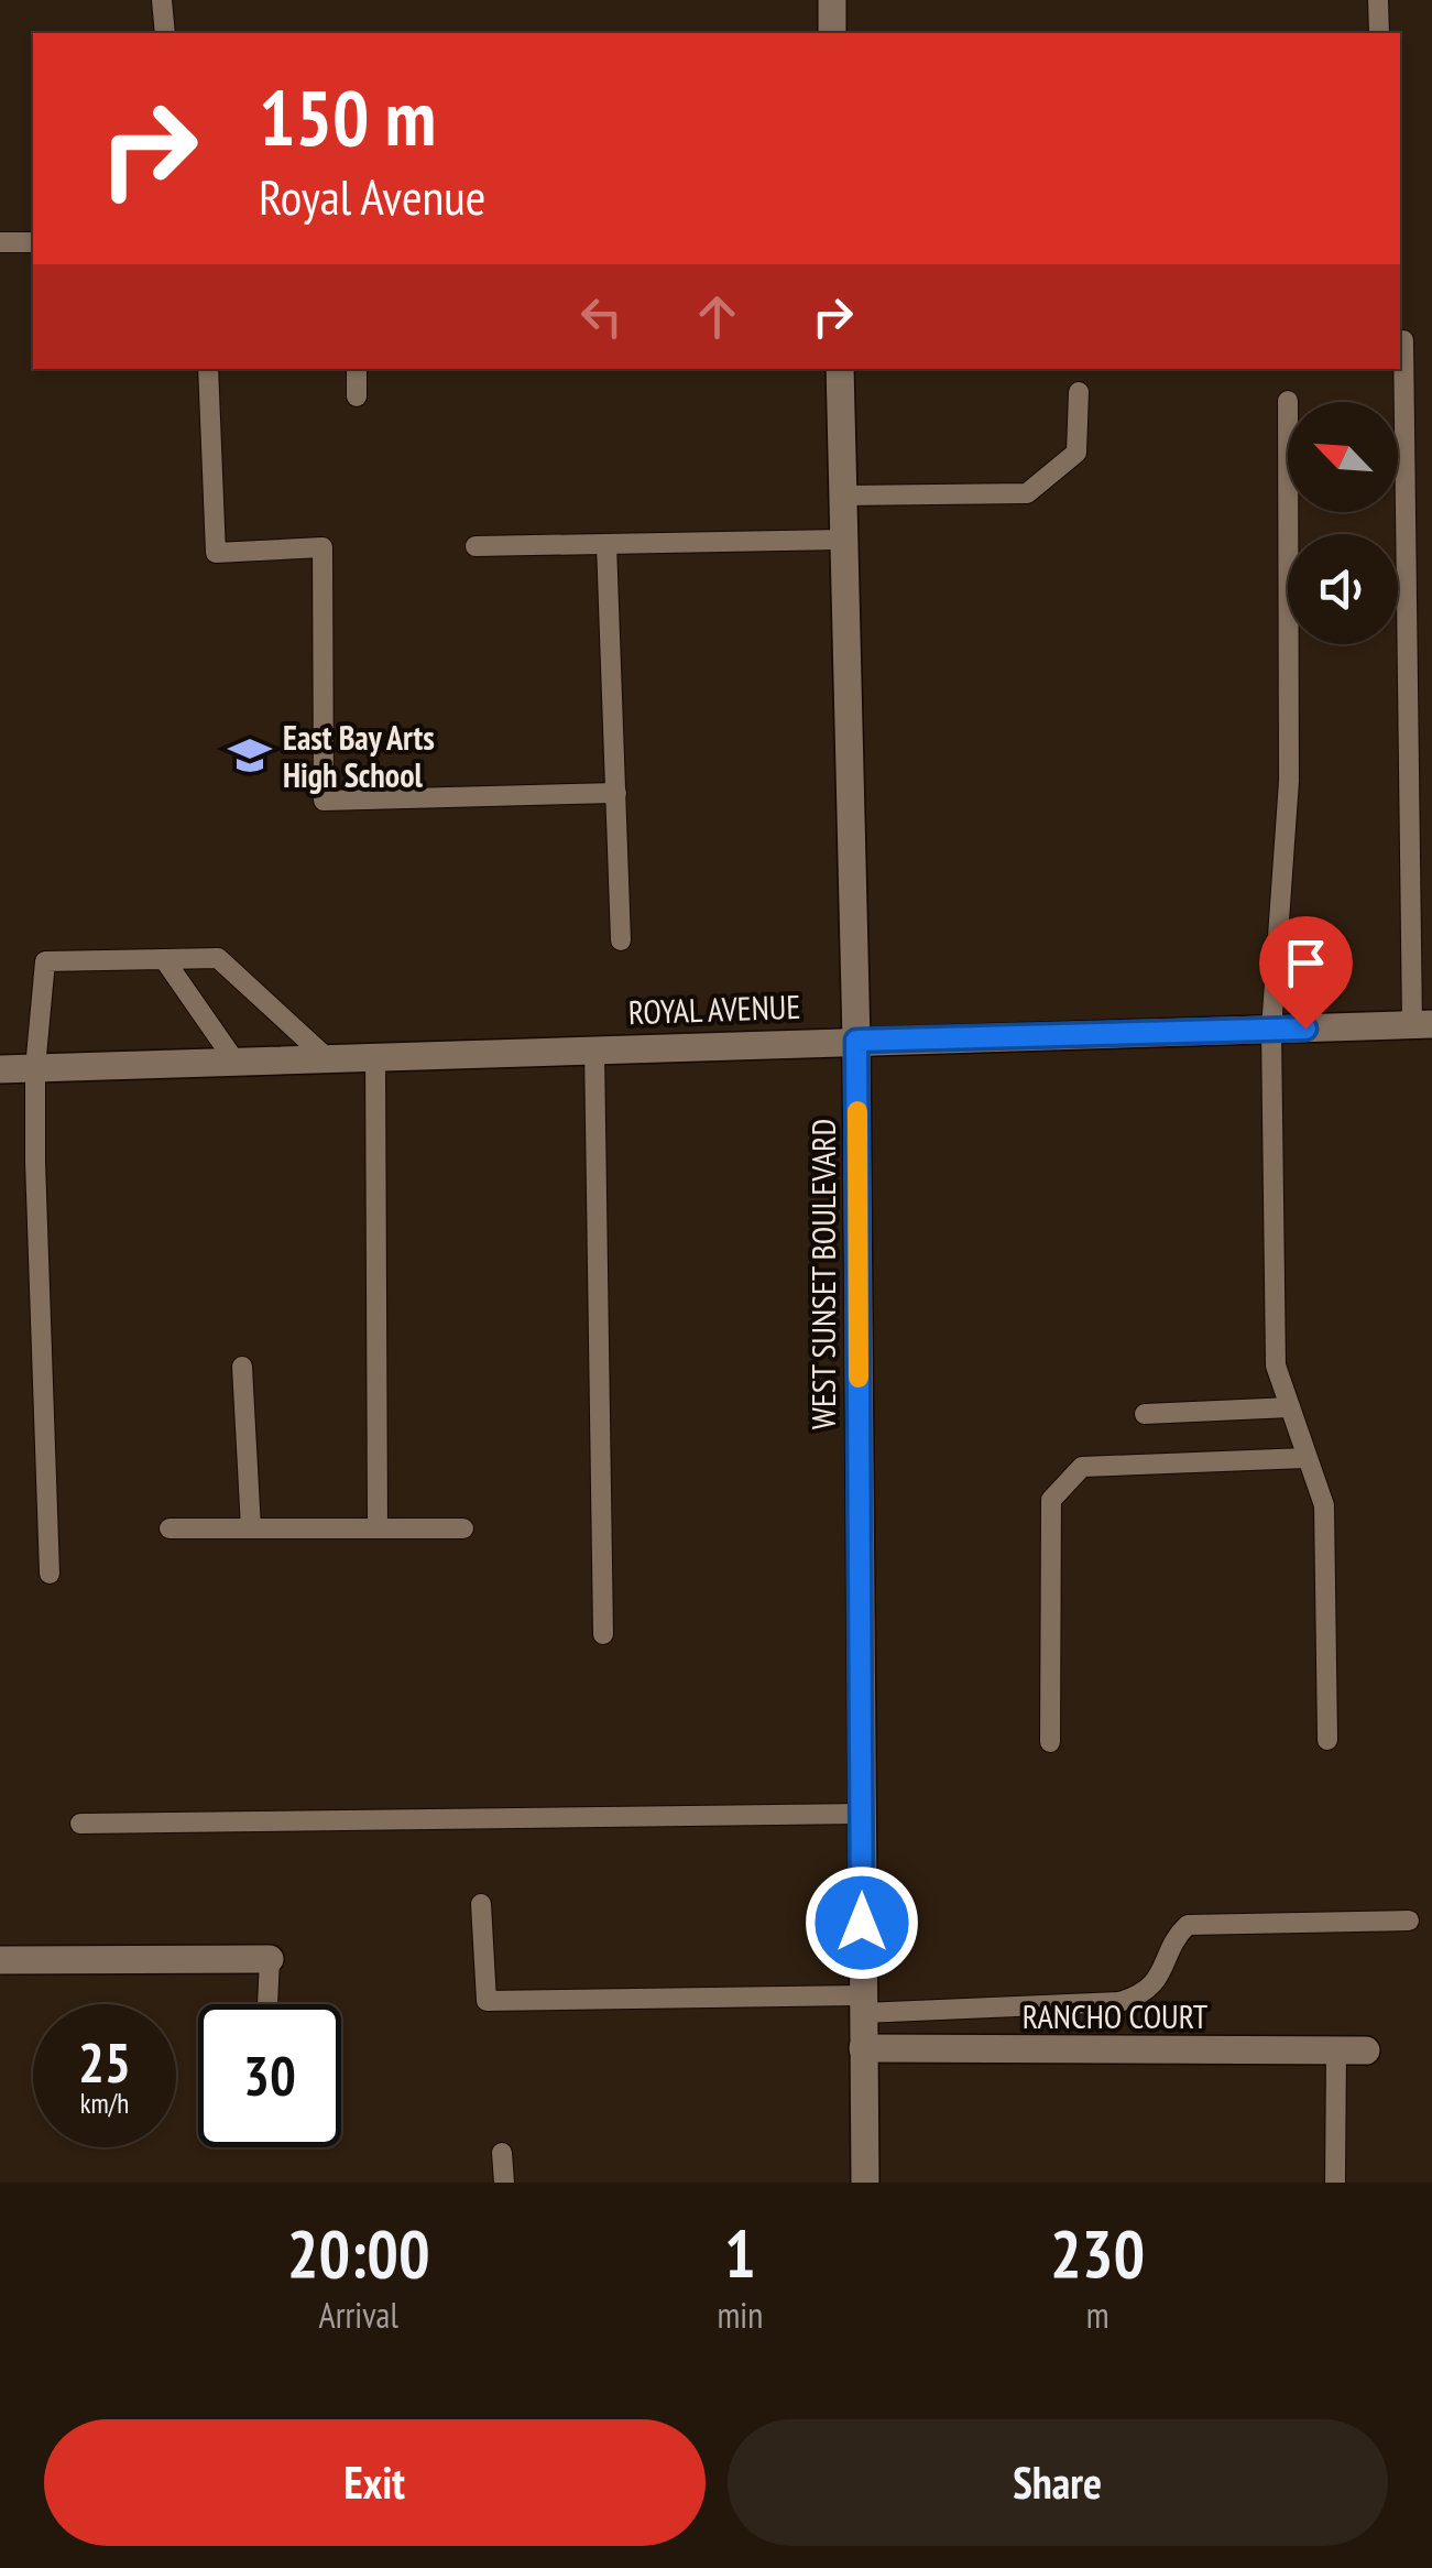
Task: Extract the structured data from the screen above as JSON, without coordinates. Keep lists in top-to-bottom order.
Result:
{
  "streets": {
    "street": ["ROYAL AVENUE", "WEST SUNSET BOULEVARD", "RANCHO COURT"]
  },
  "crossings": [
    ["ROYAL AVENUE", "WEST SUNSET BOULEVARD"],
    ["WEST SUNSET BOULEVARD", "RANCHO COURT"]
  ],
  "places": {
    "school or university": ["East Bay Arts High School"]
  },
  "north": "top left",
  "page": {
    "turn": ["150 m", "Royal Avenue"],
    "speed": "25 km/h",
    "limit": "30",
    "eta": [
      "20:00",
      "Arrival",
      "1",
      "min",
      "230",
      "m"
    ],
    "buttons": ["Exit", "Share"]
  }
}
